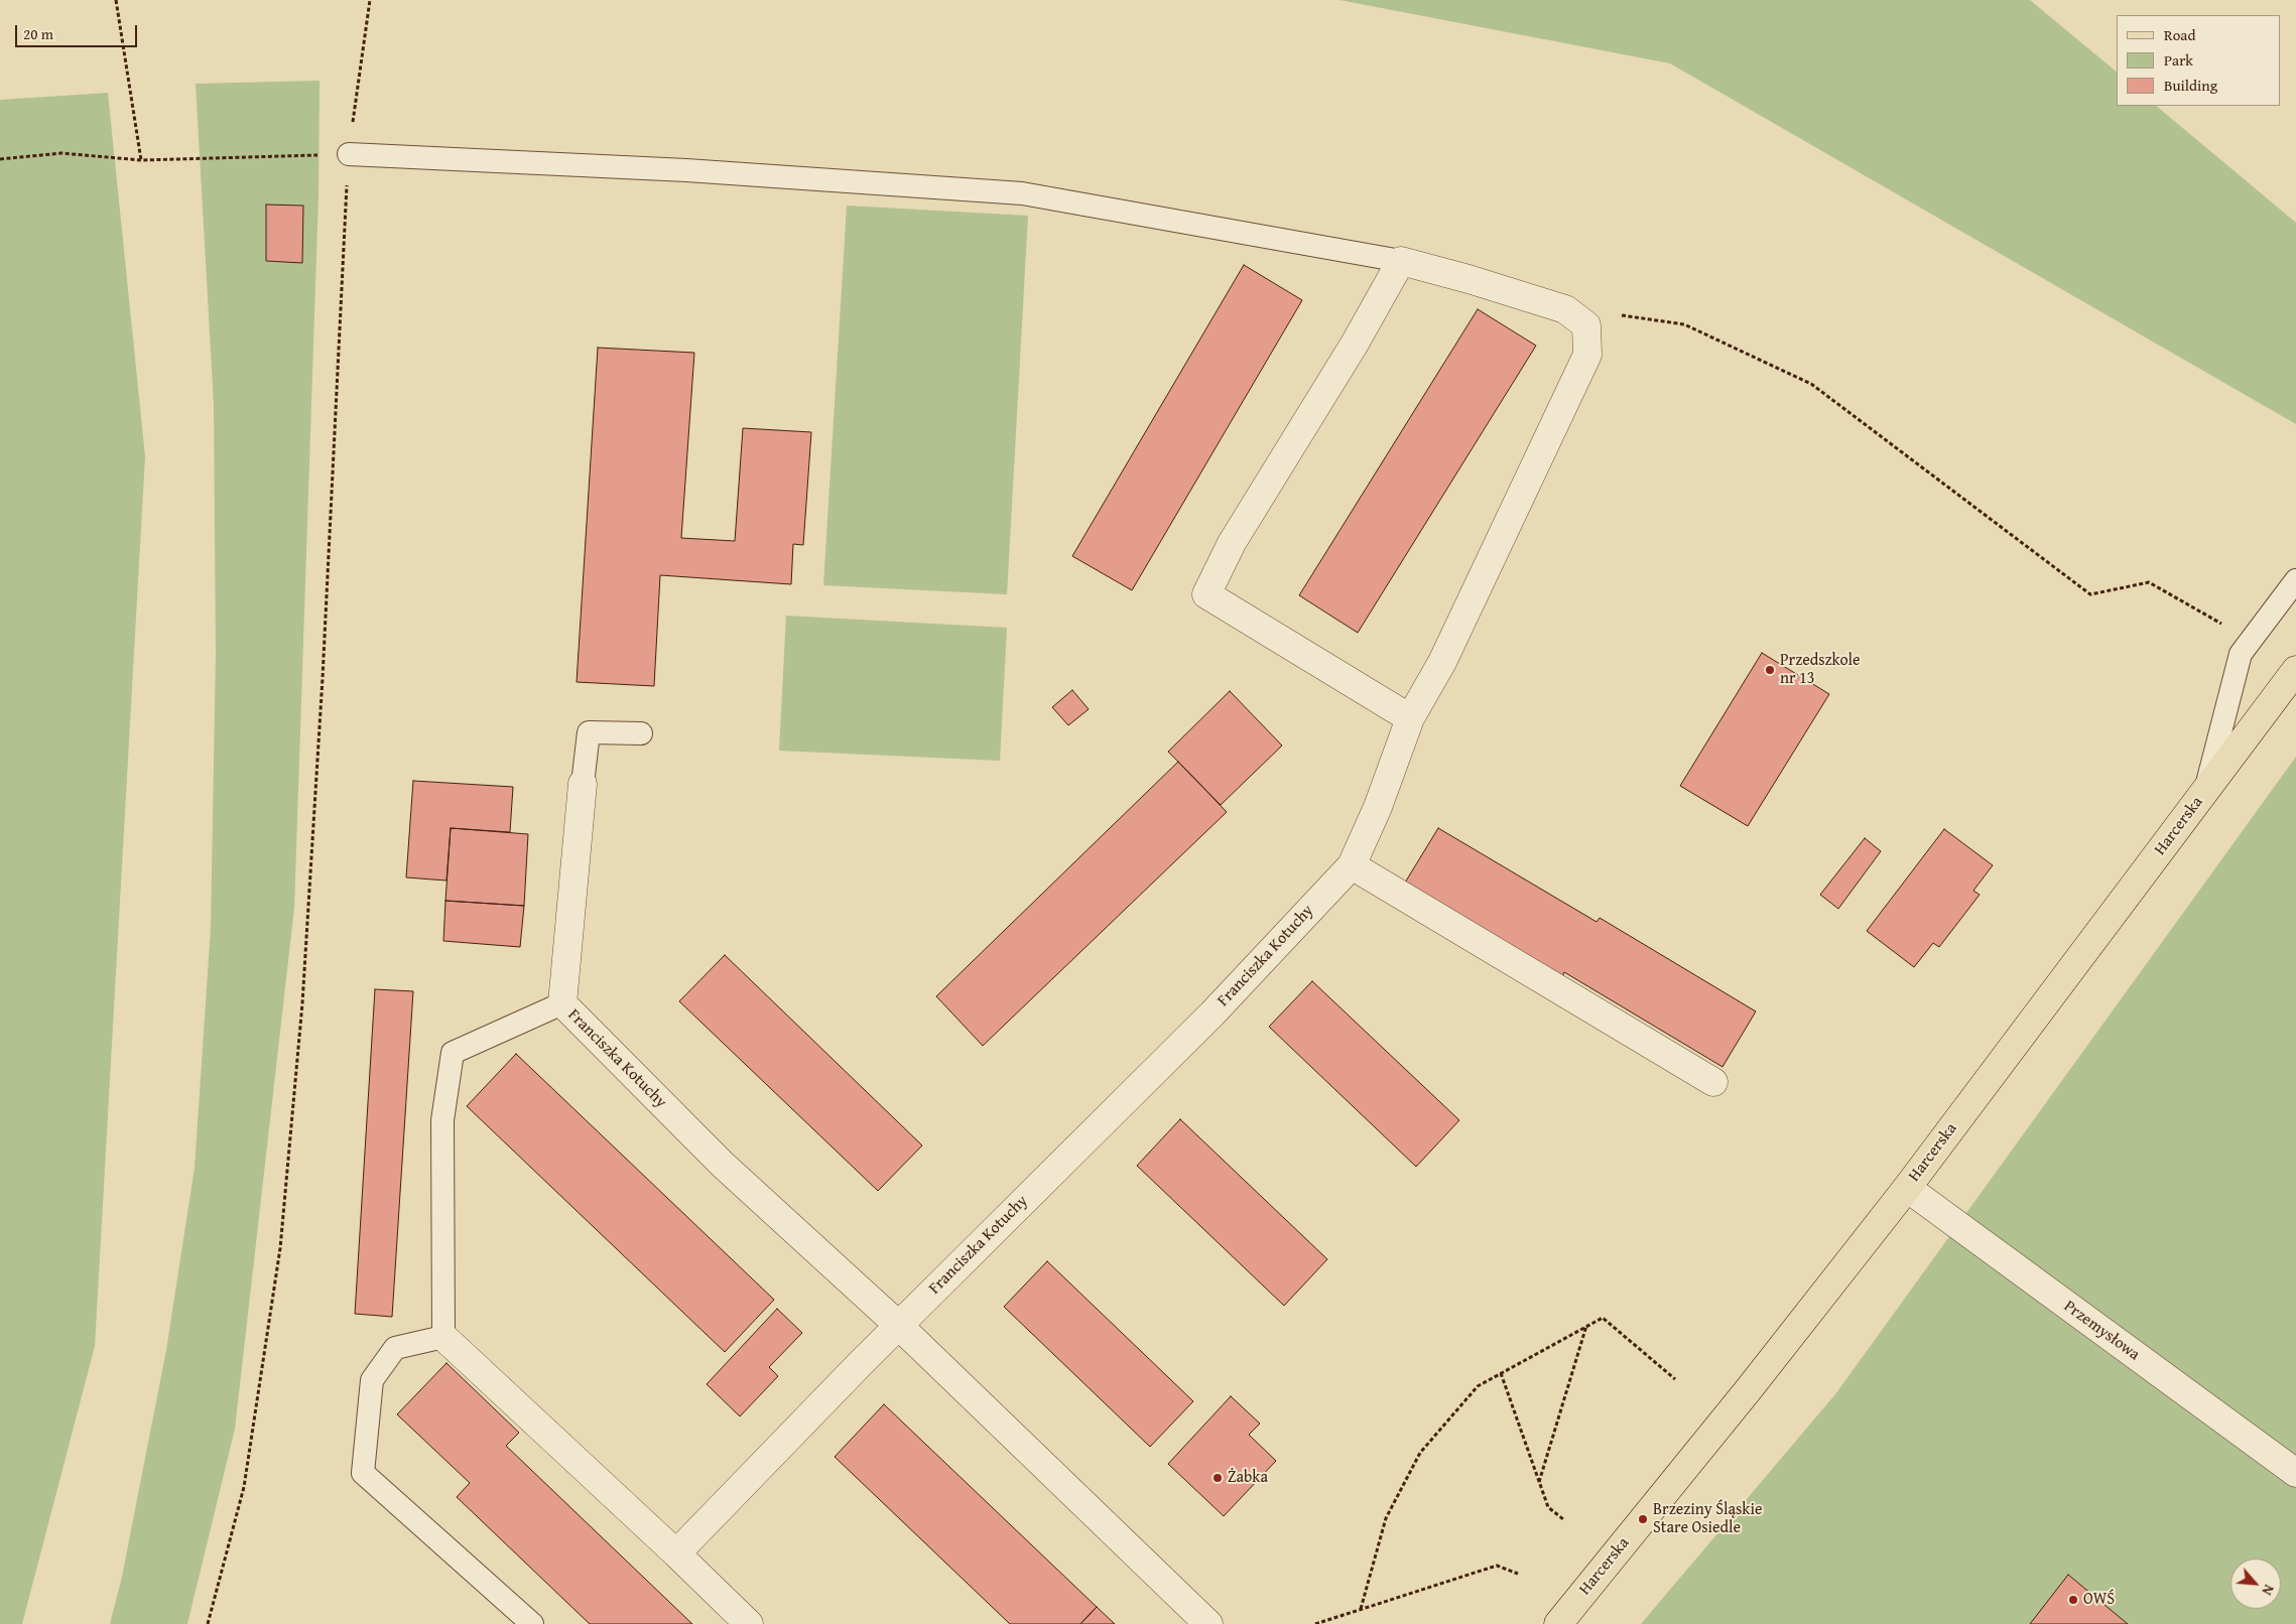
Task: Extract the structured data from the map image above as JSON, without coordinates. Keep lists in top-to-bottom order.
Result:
{
  "streets": {
    "main road": ["Harcerska"],
    "street": ["Franciszka Kotuchy", "Przemysłowa"]
  },
  "crossings": [
    ["Harcerska", "Przemysłowa"]
  ],
  "places": [
    "Przedszkole nr 13",
    "Żabka",
    "Brzeziny Śląskie Stare Osiedle",
    "OWŚ"
  ],
  "legend": ["Road", "Park", "Building"],
  "scale_bar": "20 m",
  "north": "bottom right"
}
